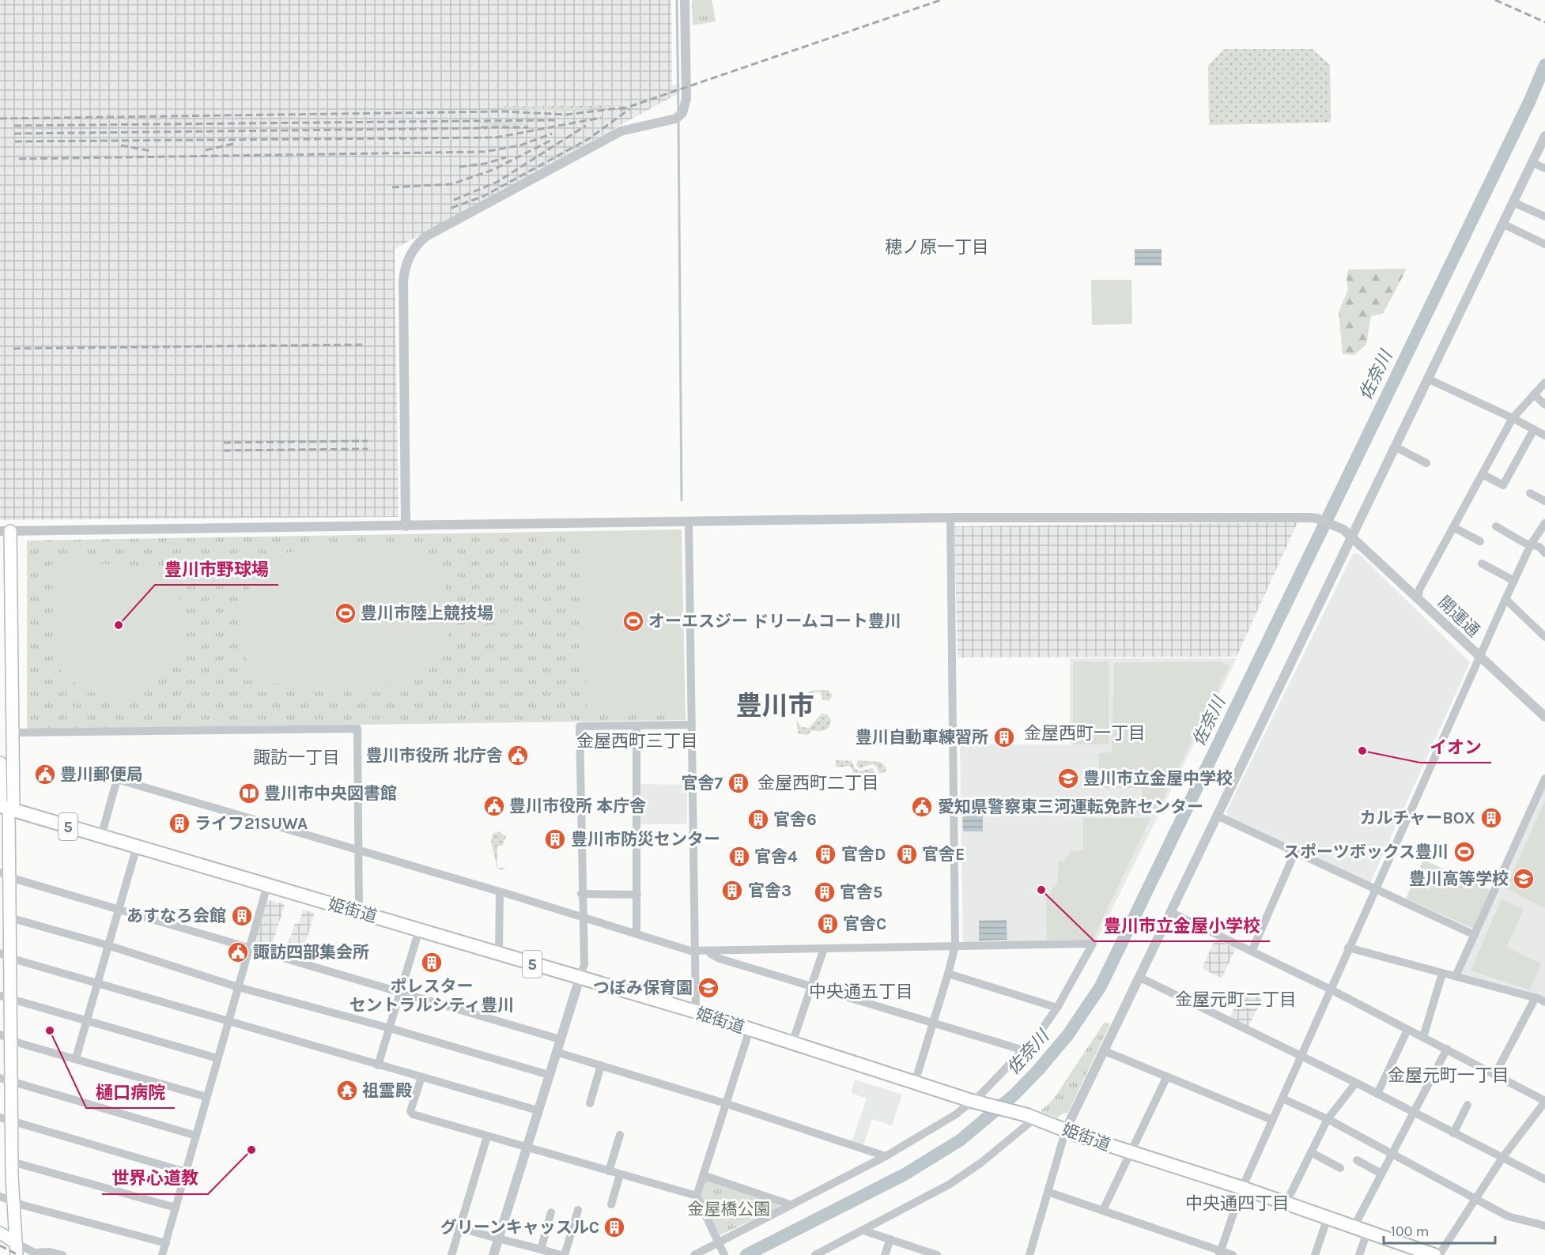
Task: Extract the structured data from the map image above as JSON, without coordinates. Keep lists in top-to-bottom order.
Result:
{
  "streets": {
    "main road": ["5", "姫街道"],
    "street": ["開運通"]
  },
  "districts": [
    "穂ノ原一丁目",
    "豊川市",
    "金屋西町一丁目",
    "金屋西町三丁目",
    "諏訪一丁目",
    "金屋西町二丁目",
    "中央通五丁目",
    "金屋元町二丁目",
    "金屋元町一丁目",
    "中央通四丁目"
  ],
  "water": ["佐奈川"],
  "parks": ["金屋橋公園"],
  "places": {
    "sports": ["豊川市陸上競技場", "オーエスジー ドリームコート豊川", "スポーツボックス豊川"],
    "other": [
      "豊川市野球場",
      "イオン",
      "豊川市立金屋小学校",
      "樋口病院",
      "世界心道教"
    ],
    "building": [
      "豊川自動車練習所",
      "官舎7",
      "カルチャーBOX",
      "官舎6",
      "ライフ21SUWA",
      "豊川市防災センター",
      "官舎D",
      "官舎E",
      "官舎4",
      "官舎3",
      "官舎5",
      "あすなろ会館",
      "官舎C",
      "ポレスター セントラルシティ豊川",
      "グリーンキャッスルC"
    ],
    "public building": [
      "豊川市役所 北庁舎",
      "豊川郵便局",
      "豊川市役所 本庁舎",
      "愛知県警察東三河運転免許センター",
      "諏訪四部集会所"
    ],
    "school or university": ["豊川市立金屋中学校", "豊川高等学校", "つぼみ保育園"],
    "library": ["豊川市中央図書館"],
    "temple": ["祖霊殿"]
  },
  "scale_bar": "100 m"
}
